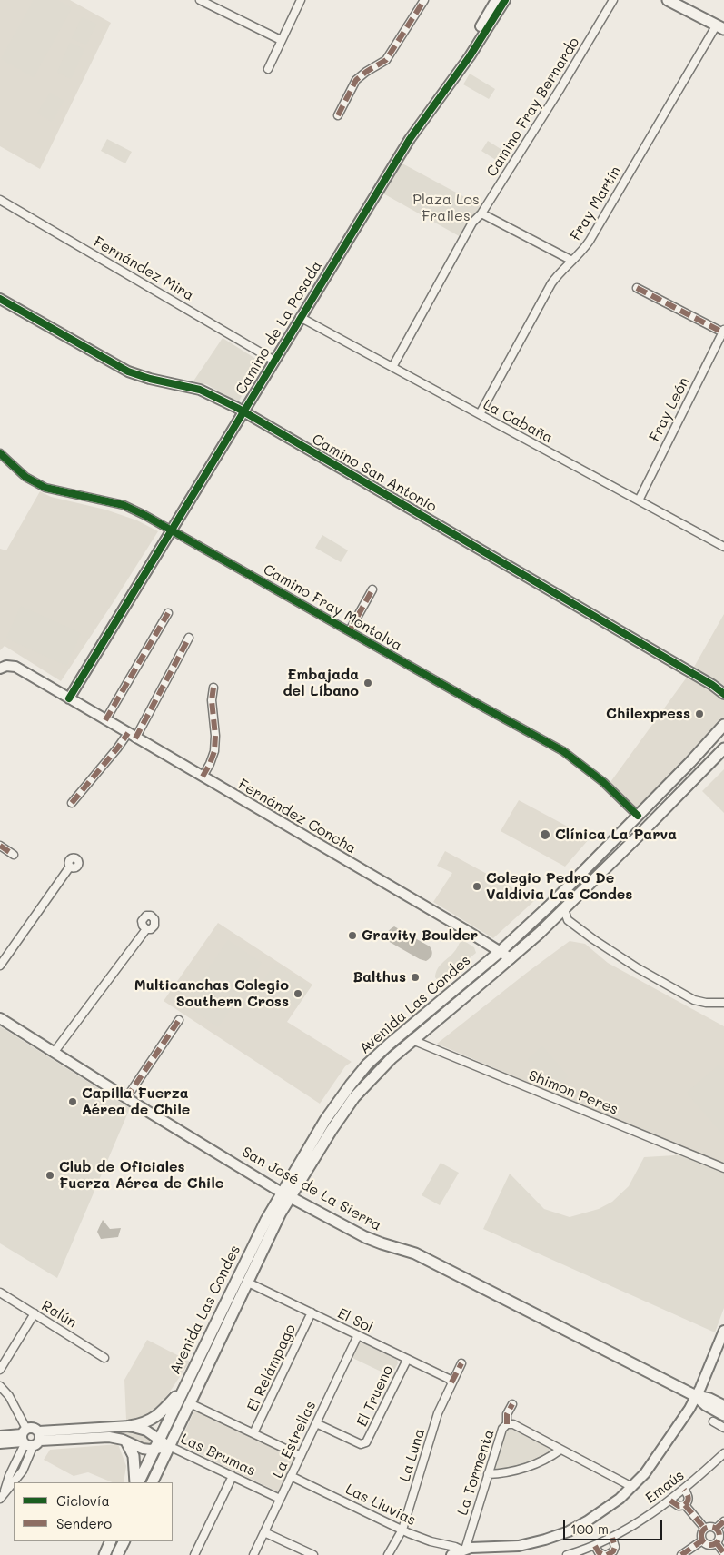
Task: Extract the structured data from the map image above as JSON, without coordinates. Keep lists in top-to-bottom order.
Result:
{
  "streets": {
    "main road": ["Avenida Las Condes", "San José de La Sierra"],
    "street": [
      "Camino Fray Bernardo",
      "Fray Martín",
      "Fernández Mira",
      "Camino de La Posada",
      "Fray León",
      "La Cabaña",
      "Camino San Antonio",
      "Camino Fray Montalva",
      "Fernández Concha",
      "Shimon Peres",
      "Ralún",
      "El Sol",
      "El Relámpago",
      "El Trueno",
      "La Estrellas",
      "Las Brumas",
      "La Luna",
      "La Tormenta",
      "Emaús",
      "Las Lluvias"
    ]
  },
  "crossings": [
    ["Camino Fray Bernardo", "La Cabaña"],
    ["Fray Martín", "La Cabaña"],
    ["Fernández Mira", "Camino de La Posada"],
    ["Camino de La Posada", "La Cabaña"],
    ["Camino de La Posada", "Camino San Antonio"],
    ["Camino de La Posada", "Camino Fray Montalva"],
    ["Camino de La Posada", "Fernández Concha"],
    ["Fray León", "La Cabaña"],
    ["Camino Fray Montalva", "Avenida Las Condes"],
    ["Fernández Concha", "Avenida Las Condes"],
    ["Avenida Las Condes", "Shimon Peres"],
    ["Avenida Las Condes", "San José de La Sierra"],
    ["Avenida Las Condes", "El Sol"],
    ["Avenida Las Condes", "Las Brumas"],
    ["El Sol", "El Relámpago"],
    ["El Sol", "El Trueno"],
    ["El Sol", "La Estrellas"],
    ["El Sol", "La Luna"],
    ["El Trueno", "La Estrellas"],
    ["La Estrellas", "Las Brumas"],
    ["La Estrellas", "Las Lluvias"],
    ["La Luna", "Las Lluvias"],
    ["La Tormenta", "Las Lluvias"]
  ],
  "parks": ["Plaza Los Frailes"],
  "places": [
    "Embajada del Líbano",
    "Chilexpress",
    "Clínica La Parva",
    "Colegio Pedro De Valdivia Las Condes",
    "Gravity Boulder",
    "Balthus",
    "Multicanchas Colegio Southern Cross",
    "Capilla Fuerza Aérea de Chile",
    "Club de Oficiales Fuerza Aérea de Chile"
  ],
  "legend": ["Ciclovía", "Sendero"],
  "scale_bar": "100 m"
}
